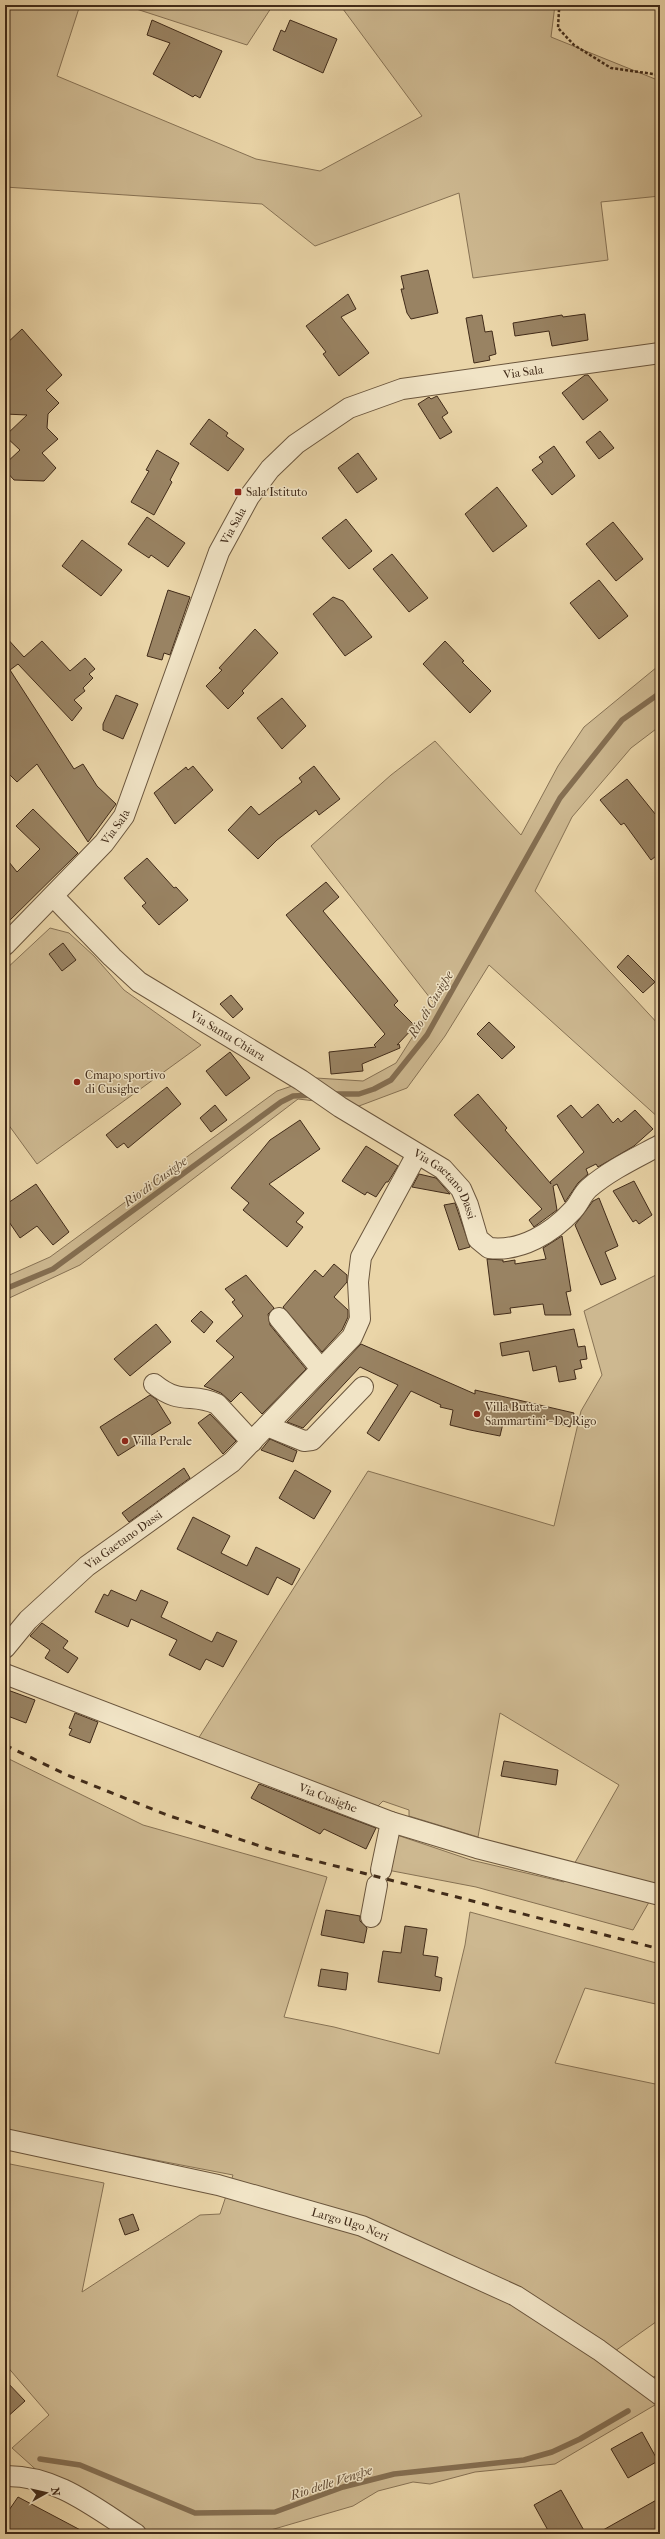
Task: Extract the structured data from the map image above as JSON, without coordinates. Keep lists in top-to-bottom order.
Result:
{
  "streets": {
    "street": [
      "Via Sala",
      "Via Santa Chiara",
      "Via Gaetano Dassi",
      "Via Cusighe",
      "Largo Ugo Neri"
    ]
  },
  "crossings": [
    ["Via Sala", "Via Santa Chiara"],
    ["Via Santa Chiara", "Via Gaetano Dassi"]
  ],
  "water": ["Rio di Cusighe", "Rio delle Venghe"],
  "places": {
    "transit": ["Sala Istituto"],
    "other": ["Cmapo sportivo di Cusighe", "Villa Butta - Sammartini - De Rigo", "Villa Perale"]
  },
  "north": "right"
}
